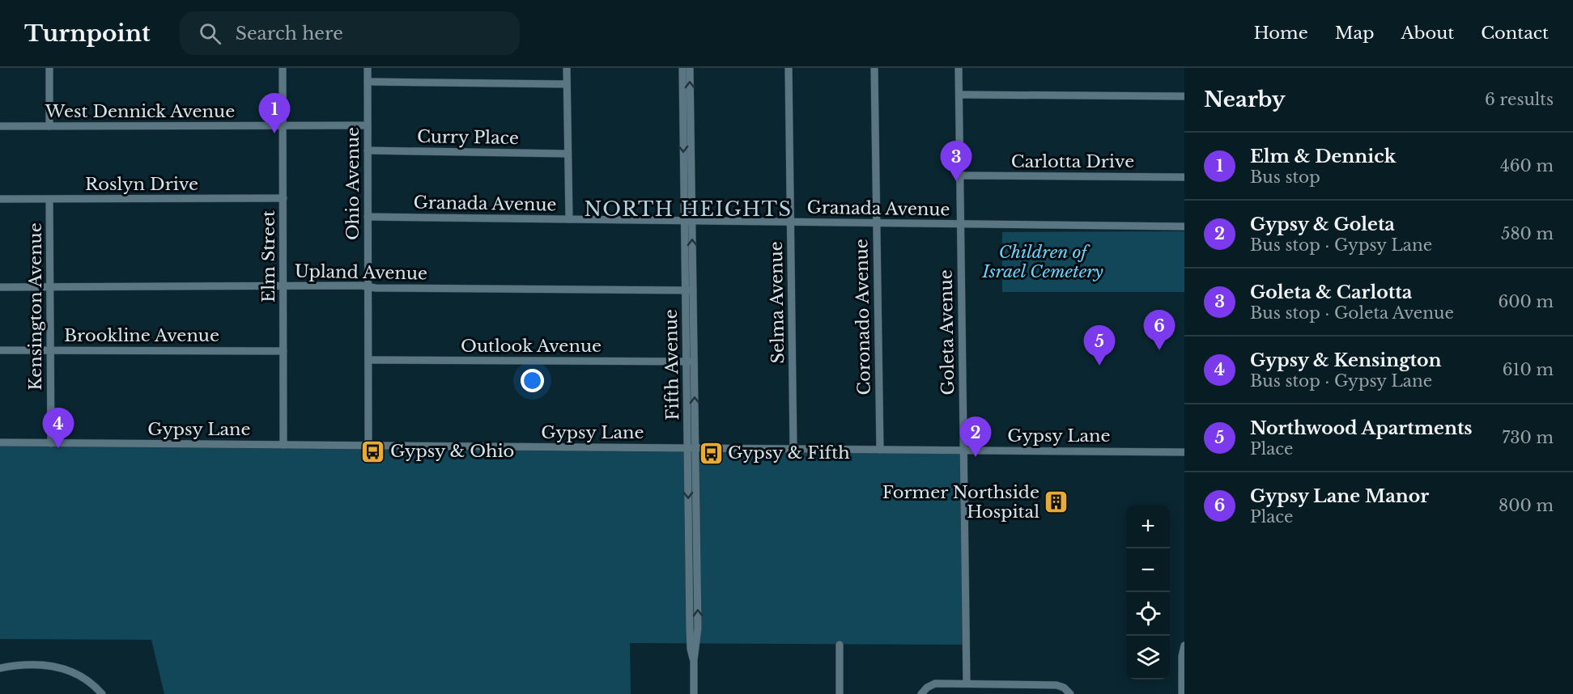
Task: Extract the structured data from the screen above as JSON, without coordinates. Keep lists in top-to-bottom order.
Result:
{
  "streets": {
    "street": [
      "West Dennick Avenue",
      "Curry Place",
      "Carlotta Drive",
      "Ohio Avenue",
      "Roslyn Drive",
      "Granada Avenue",
      "Elm Street",
      "Upland Avenue",
      "Selma Avenue",
      "Kensington Avenue",
      "Coronado Avenue",
      "Goleta Avenue",
      "Brookline Avenue",
      "Outlook Avenue",
      "Fifth Avenue",
      "Gypsy Lane"
    ]
  },
  "crossings": [
    ["West Dennick Avenue", "Ohio Avenue"],
    ["West Dennick Avenue", "Elm Street"],
    ["Curry Place", "Ohio Avenue"],
    ["Carlotta Drive", "Goleta Avenue"],
    ["Ohio Avenue", "Granada Avenue"],
    ["Ohio Avenue", "Upland Avenue"],
    ["Ohio Avenue", "Outlook Avenue"],
    ["Ohio Avenue", "Gypsy Lane"],
    ["Roslyn Drive", "Elm Street"],
    ["Roslyn Drive", "Kensington Avenue"],
    ["Granada Avenue", "Selma Avenue"],
    ["Granada Avenue", "Coronado Avenue"],
    ["Granada Avenue", "Goleta Avenue"],
    ["Granada Avenue", "Fifth Avenue"],
    ["Elm Street", "Upland Avenue"],
    ["Elm Street", "Brookline Avenue"],
    ["Elm Street", "Gypsy Lane"],
    ["Upland Avenue", "Kensington Avenue"],
    ["Upland Avenue", "Fifth Avenue"],
    ["Selma Avenue", "Gypsy Lane"],
    ["Kensington Avenue", "Brookline Avenue"],
    ["Kensington Avenue", "Gypsy Lane"],
    ["Coronado Avenue", "Gypsy Lane"],
    ["Goleta Avenue", "Gypsy Lane"],
    ["Outlook Avenue", "Fifth Avenue"],
    ["Fifth Avenue", "Gypsy Lane"]
  ],
  "districts": ["NORTH HEIGHTS"],
  "parks": ["Children of Israel Cemetery"],
  "places": {
    "bus stop": ["Gypsy & Ohio", "Gypsy & Fifth"],
    "building": ["Former Northside Hospital"]
  },
  "page": {
    "header": "Turnpoint",
    "search": "Search here",
    "nav": [
      "Home",
      "Map",
      "About",
      "Contact"
    ],
    "heading": ["Nearby", "6 results"],
    "pins": [
      "1",
      "3",
      "6",
      "5",
      "4",
      "2"
    ],
    "list": [
      {
        "mark": "1",
        "name": "Elm & Dennick",
        "note": "Bus stop",
        "value": "460 m"
      },
      {
        "mark": "2",
        "name": "Gypsy & Goleta",
        "note": "Bus stop · Gypsy Lane",
        "value": "580 m"
      },
      {
        "mark": "3",
        "name": "Goleta & Carlotta",
        "note": "Bus stop · Goleta Avenue",
        "value": "600 m"
      },
      {
        "mark": "4",
        "name": "Gypsy & Kensington",
        "note": "Bus stop · Gypsy Lane",
        "value": "610 m"
      },
      {
        "mark": "5",
        "name": "Northwood Apartments",
        "note": "Place",
        "value": "730 m"
      },
      {
        "mark": "6",
        "name": "Gypsy Lane Manor",
        "note": "Place",
        "value": "800 m"
      }
    ],
    "map_buttons": ["+", "−"]
  }
}
